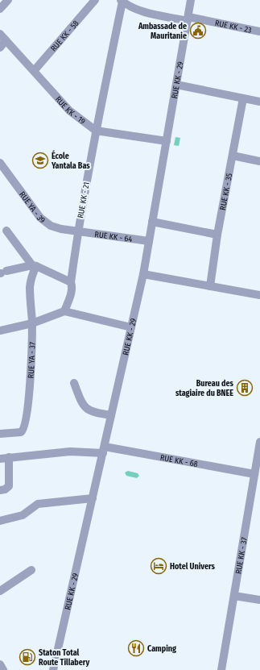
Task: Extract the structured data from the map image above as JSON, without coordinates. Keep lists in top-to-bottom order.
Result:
{
  "streets": {
    "street": [
      "RUE KK - 23",
      "RUE KK - 58",
      "RUE KK - 29",
      "RUE KK - 19",
      "RUE KK - 35",
      "RUE KK - 21",
      "RUE YA - 39",
      "RUE KK - 64",
      "RUE YA - 37",
      "RUE KK - 68",
      "RUE KK - 37"
    ]
  },
  "crossings": [
    ["RUE KK - 23", "RUE KK - 29"],
    ["RUE KK - 23", "RUE KK - 21"],
    ["RUE KK - 58", "RUE KK - 19"],
    ["RUE KK - 29", "RUE KK - 19"],
    ["RUE KK - 29", "RUE KK - 64"],
    ["RUE KK - 29", "RUE KK - 68"],
    ["RUE KK - 19", "RUE KK - 21"],
    ["RUE KK - 21", "RUE YA - 39"],
    ["RUE KK - 21", "RUE KK - 64"],
    ["RUE YA - 39", "RUE KK - 64"],
    ["RUE KK - 68", "RUE KK - 37"]
  ],
  "places": {
    "public building": ["Ambassade de Mauritanie"],
    "school or university": ["École Yantala Bas"],
    "building": ["Bureau des stagiaire du BNEE"],
    "hotel": ["Hotel Univers"],
    "restaurant": ["Camping"],
    "fuel station": ["Staton Total Route Tillabery"]
  }
}
